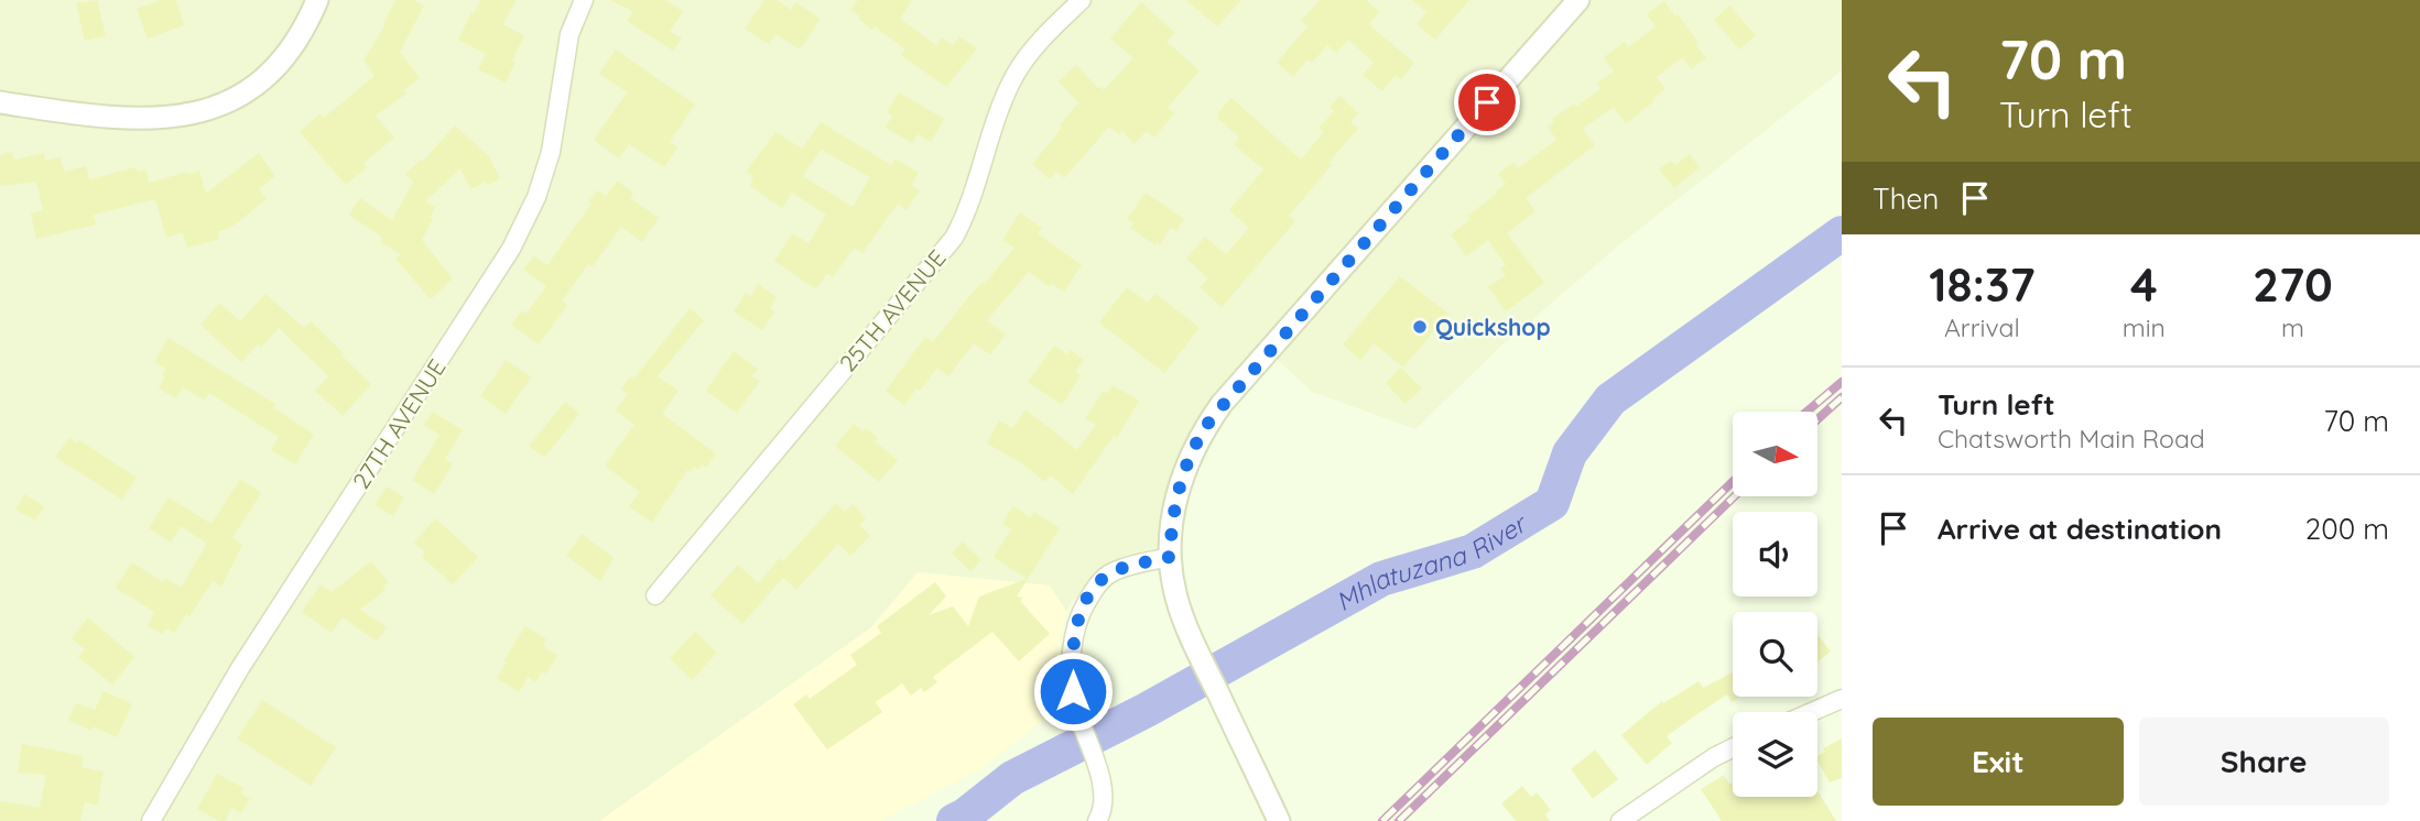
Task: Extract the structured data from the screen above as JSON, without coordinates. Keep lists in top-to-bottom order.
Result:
{
  "streets": {
    "street": ["25TH AVENUE", "27TH AVENUE"]
  },
  "water": ["Mhlatuzana River"],
  "places": ["Quickshop"],
  "north": "right",
  "page": {
    "turn": ["70 m", "Turn left"],
    "then": "Then",
    "eta": [
      "18:37",
      "Arrival",
      "4",
      "min",
      "270",
      "m"
    ],
    "list": [
      {
        "name": "Turn left",
        "note": "Chatsworth Main Road",
        "value": "70 m"
      },
      {
        "name": "Arrive at destination",
        "value": "200 m"
      }
    ],
    "buttons": ["Exit", "Share"]
  }
}
